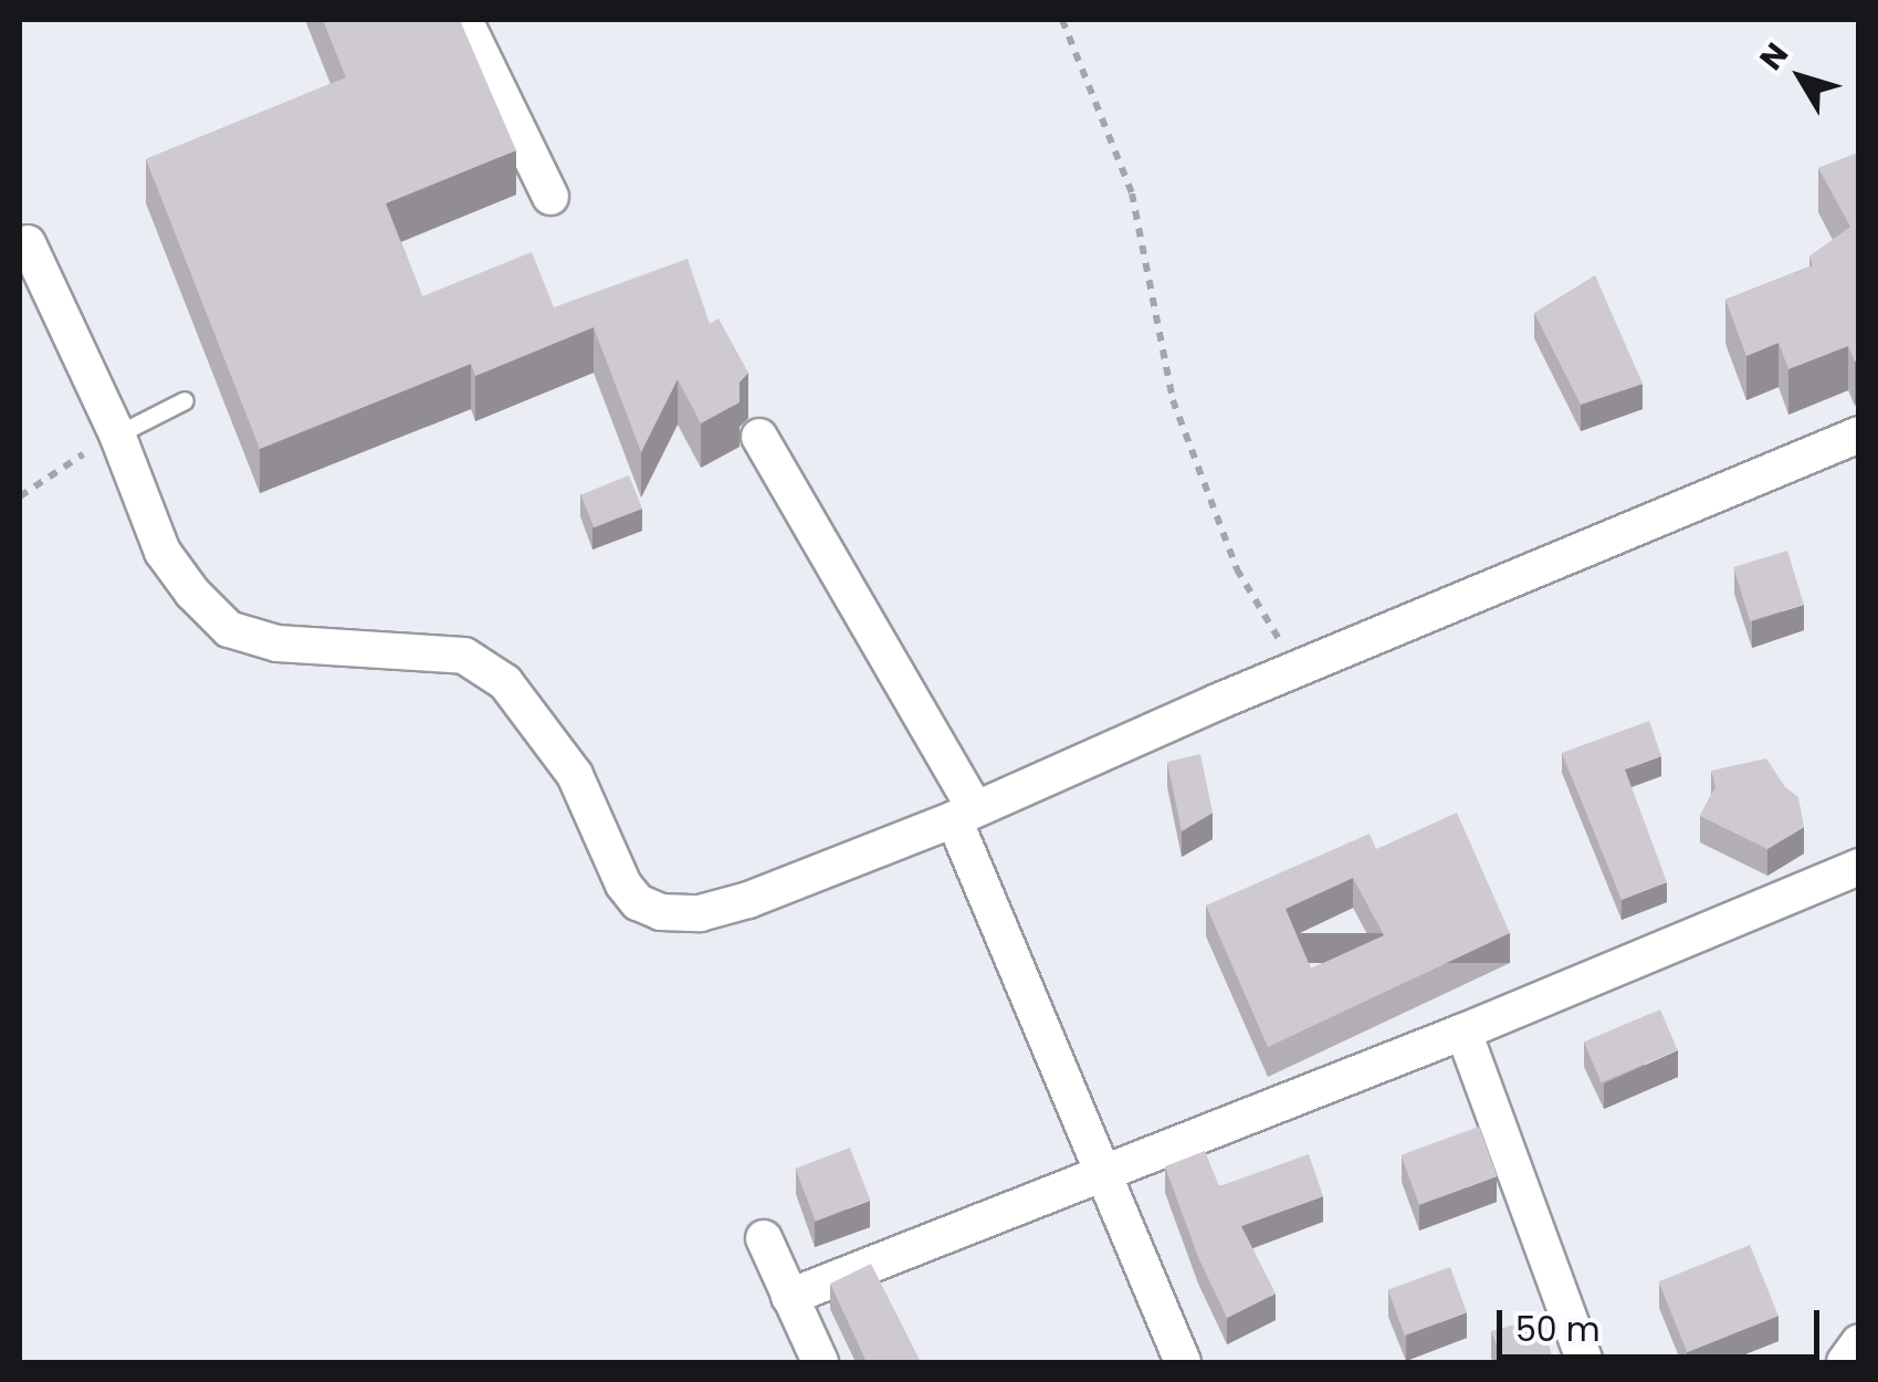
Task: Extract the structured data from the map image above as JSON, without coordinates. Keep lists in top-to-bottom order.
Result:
{
  "scale_bar": "50 m",
  "north": "top left"
}
